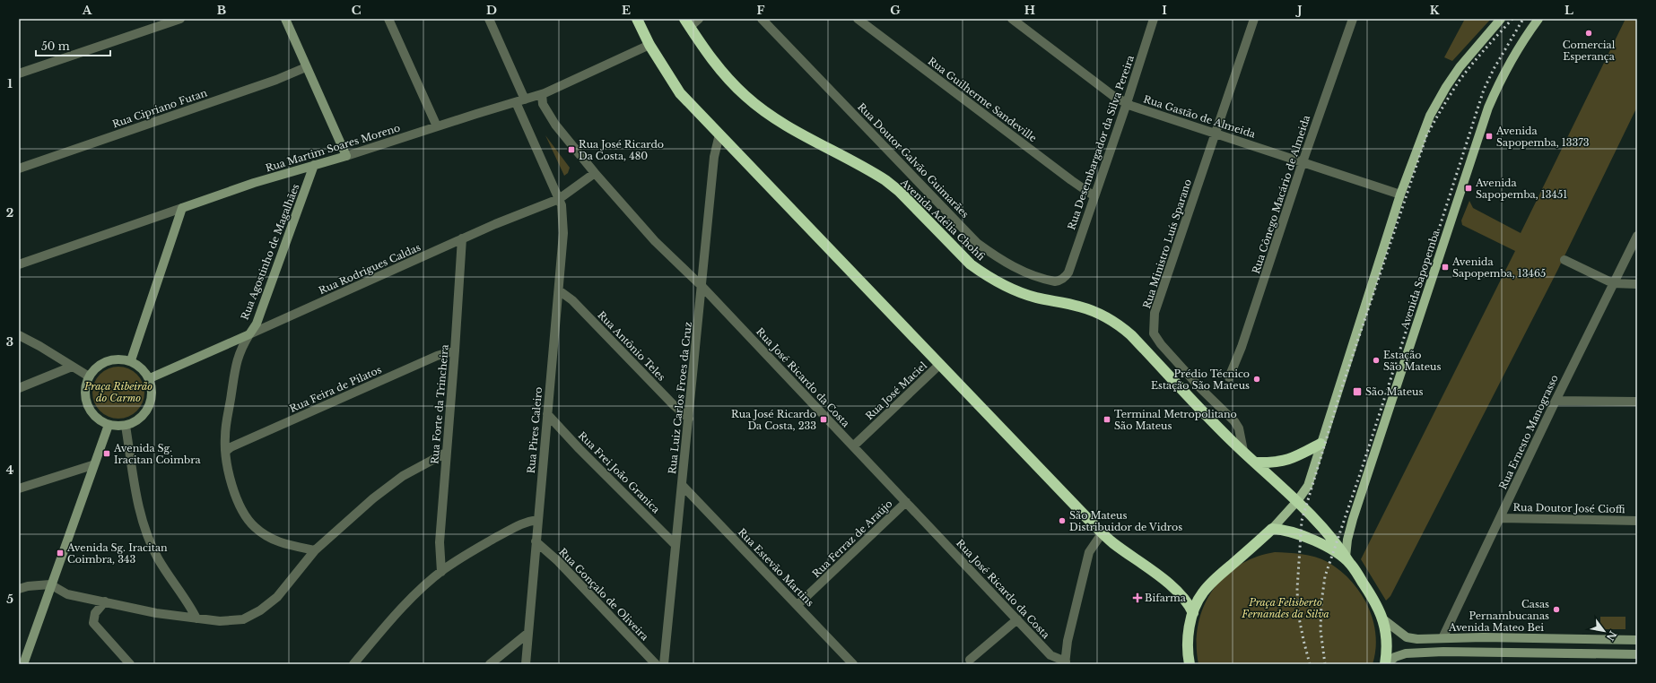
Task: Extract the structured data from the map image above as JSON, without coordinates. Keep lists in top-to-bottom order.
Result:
{
  "streets": {
    "highway": ["Avenida Adélia Chohfi"],
    "main road": ["Avenida Sapopemba"],
    "street": [
      "Rua Guilherme Sandeville",
      "Rua Cipriano Futan",
      "Rua Gastão de Almeida",
      "Rua Desembargador da Silva Pereira",
      "Rua Martim Soares Moreno",
      "Rua Doutor Galvão Guimarães",
      "Rua Cônego Macário de Almeida",
      "Rua Ministro Luís Sparano",
      "Rua Agostinho de Magalhães",
      "Rua Rodrigues Caldas",
      "Rua Antônio Teles",
      "Rua José Ricardo da Costa",
      "Rua Feira de Pilatos",
      "Rua José Maciel",
      "Rua Luiz Carlos Froes da Cruz",
      "Rua Forte da Trincheira",
      "Rua Pires Caleiro",
      "Rua Ernesto Manograsso",
      "Rua Frei João Granica",
      "Rua Doutor José Cioffi",
      "Rua Ferraz de Araújo",
      "Rua Estevão Martins",
      "Rua Gonçalo de Oliveira",
      "Avenida Mateo Bei"
    ]
  },
  "crossings": [
    ["Rua Guilherme Sandeville", "Rua Desembargador da Silva Pereira"],
    ["Rua Gastão de Almeida", "Rua Desembargador da Silva Pereira"],
    ["Rua Gastão de Almeida", "Rua Cônego Macário de Almeida"],
    ["Rua Gastão de Almeida", "Rua Ministro Luís Sparano"],
    ["Rua Desembargador da Silva Pereira", "Rua Doutor Galvão Guimarães"],
    ["Rua Martim Soares Moreno", "Rua Agostinho de Magalhães"],
    ["Rua Martim Soares Moreno", "Rua José Ricardo da Costa"],
    ["Rua Martim Soares Moreno", "Rua Pires Caleiro"],
    ["Avenida Adélia Chohfi", "Rua Ministro Luís Sparano"],
    ["Avenida Adélia Chohfi", "Avenida Sapopemba"],
    ["Rua Agostinho de Magalhães", "Rua Rodrigues Caldas"],
    ["Rua Agostinho de Magalhães", "Rua Feira de Pilatos"],
    ["Rua Rodrigues Caldas", "Rua José Ricardo da Costa"],
    ["Rua Rodrigues Caldas", "Rua Forte da Trincheira"],
    ["Rua Rodrigues Caldas", "Rua Pires Caleiro"],
    ["Rua Antônio Teles", "Rua Luiz Carlos Froes da Cruz"],
    ["Rua Antônio Teles", "Rua Pires Caleiro"],
    ["Rua José Ricardo da Costa", "Rua José Maciel"],
    ["Rua José Ricardo da Costa", "Rua Luiz Carlos Froes da Cruz"],
    ["Rua José Ricardo da Costa", "Rua Ferraz de Araújo"],
    ["Rua Feira de Pilatos", "Rua Forte da Trincheira"],
    ["Rua Luiz Carlos Froes da Cruz", "Rua Frei João Granica"],
    ["Rua Luiz Carlos Froes da Cruz", "Rua Estevão Martins"],
    ["Rua Pires Caleiro", "Rua Frei João Granica"],
    ["Rua Pires Caleiro", "Rua Gonçalo de Oliveira"],
    ["Rua Ernesto Manograsso", "Rua Doutor José Cioffi"],
    ["Rua Ernesto Manograsso", "Avenida Mateo Bei"],
    ["Rua Ferraz de Araújo", "Rua Estevão Martins"]
  ],
  "parks": ["Praça Ribeirão do Carmo", "Praça Felisberto Fernandes da Silva"],
  "places": {
    "other": [
      "Comercial Esperança",
      "Estação São Mateus",
      "Prédio Técnico Estação São Mateus",
      "São Mateus Distribuidor de Vidros",
      "Casas Pernambucanas"
    ],
    "transit": [
      "Avenida Sapopemba, 13373",
      "Rua José Ricardo Da Costa, 480",
      "Avenida Sapopemba, 13451",
      "Avenida Sapopemba, 13465",
      "São Mateus",
      "Rua José Ricardo Da Costa, 233",
      "Terminal Metropolitano São Mateus",
      "Avenida Sg. Iracitan Coimbra",
      "Avenida Sg. Iracitan Coimbra, 343"
    ],
    "health": ["Bifarma"]
  },
  "scale_bar": "50 m",
  "north": "bottom right",
  "grid": {
    "columns": [
      "A",
      "B",
      "C",
      "D",
      "E",
      "F",
      "G",
      "H",
      "I",
      "J",
      "K",
      "L"
    ],
    "rows": [
      "1",
      "2",
      "3",
      "4",
      "5"
    ]
  }
}
